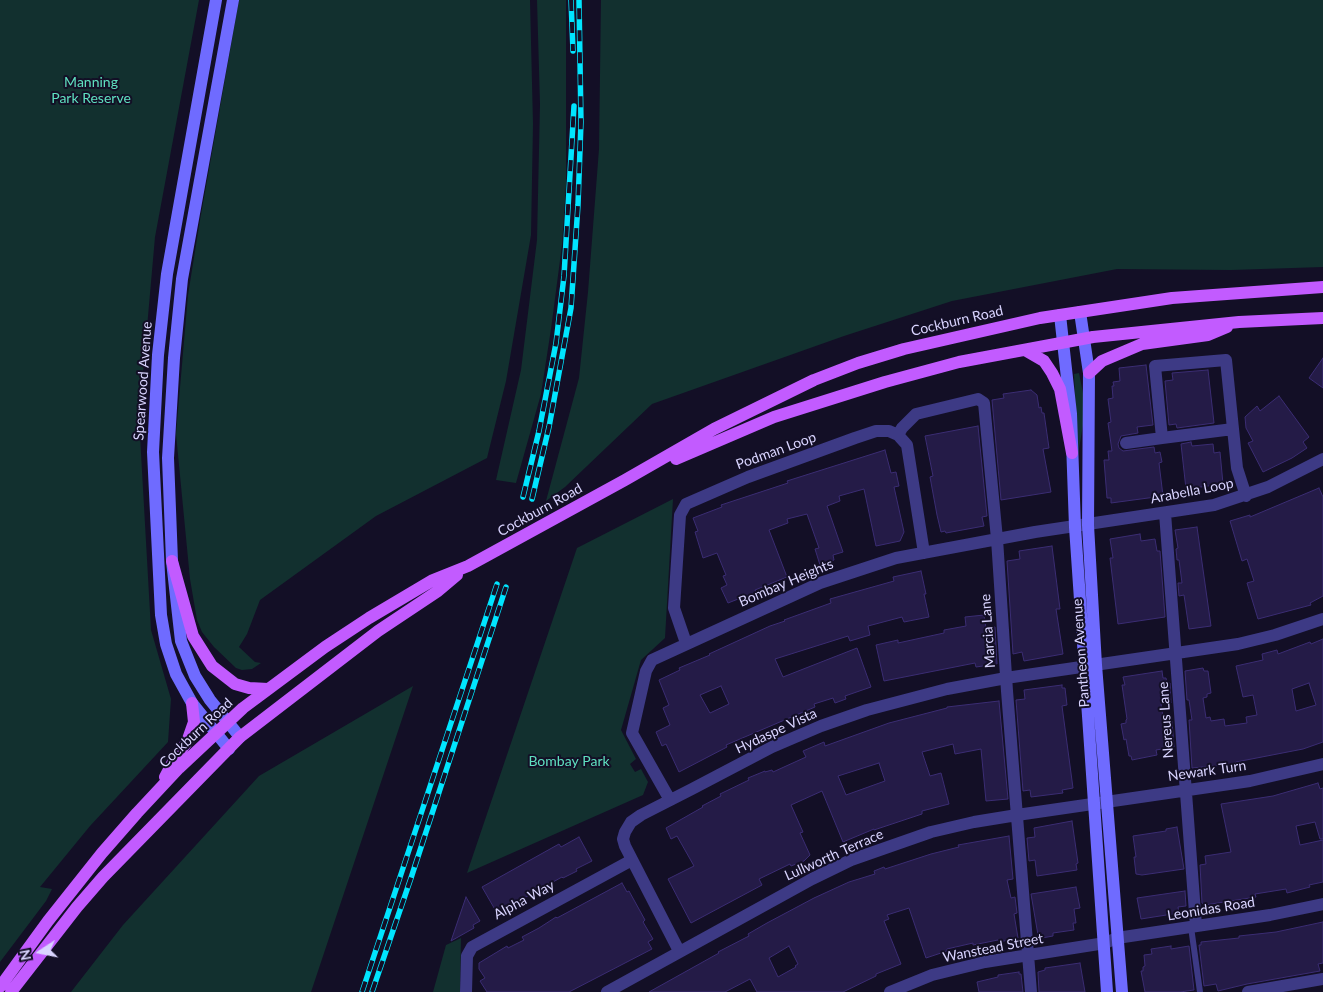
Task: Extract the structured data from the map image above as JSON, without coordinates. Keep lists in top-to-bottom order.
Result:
{
  "streets": {
    "main road": ["Cockburn Road", "Spearwood Avenue", "Pantheon Avenue"],
    "street": [
      "Podman Loop",
      "Arabella Loop",
      "Bombay Heights",
      "Marcia Lane",
      "Nereus Lane",
      "Hydaspe Vista",
      "Newark Turn",
      "Lullworth Terrace",
      "Alpha Way",
      "Leonidas Road",
      "Wanstead Street"
    ]
  },
  "crossings": [
    ["Cockburn Road", "Spearwood Avenue"],
    ["Cockburn Road", "Pantheon Avenue"],
    ["Podman Loop", "Bombay Heights"],
    ["Podman Loop", "Marcia Lane"],
    ["Arabella Loop", "Bombay Heights"],
    ["Arabella Loop", "Pantheon Avenue"],
    ["Arabella Loop", "Nereus Lane"],
    ["Bombay Heights", "Marcia Lane"],
    ["Bombay Heights", "Pantheon Avenue"],
    ["Bombay Heights", "Hydaspe Vista"],
    ["Marcia Lane", "Hydaspe Vista"],
    ["Marcia Lane", "Lullworth Terrace"],
    ["Marcia Lane", "Wanstead Street"],
    ["Pantheon Avenue", "Hydaspe Vista"],
    ["Pantheon Avenue", "Newark Turn"],
    ["Pantheon Avenue", "Lullworth Terrace"],
    ["Pantheon Avenue", "Leonidas Road"],
    ["Pantheon Avenue", "Wanstead Street"],
    ["Nereus Lane", "Newark Turn"],
    ["Nereus Lane", "Leonidas Road"],
    ["Hydaspe Vista", "Lullworth Terrace"],
    ["Hydaspe Vista", "Alpha Way"],
    ["Newark Turn", "Lullworth Terrace"],
    ["Leonidas Road", "Wanstead Street"]
  ],
  "parks": ["Manning Park Reserve", "Bombay Park"],
  "north": "left"
}
